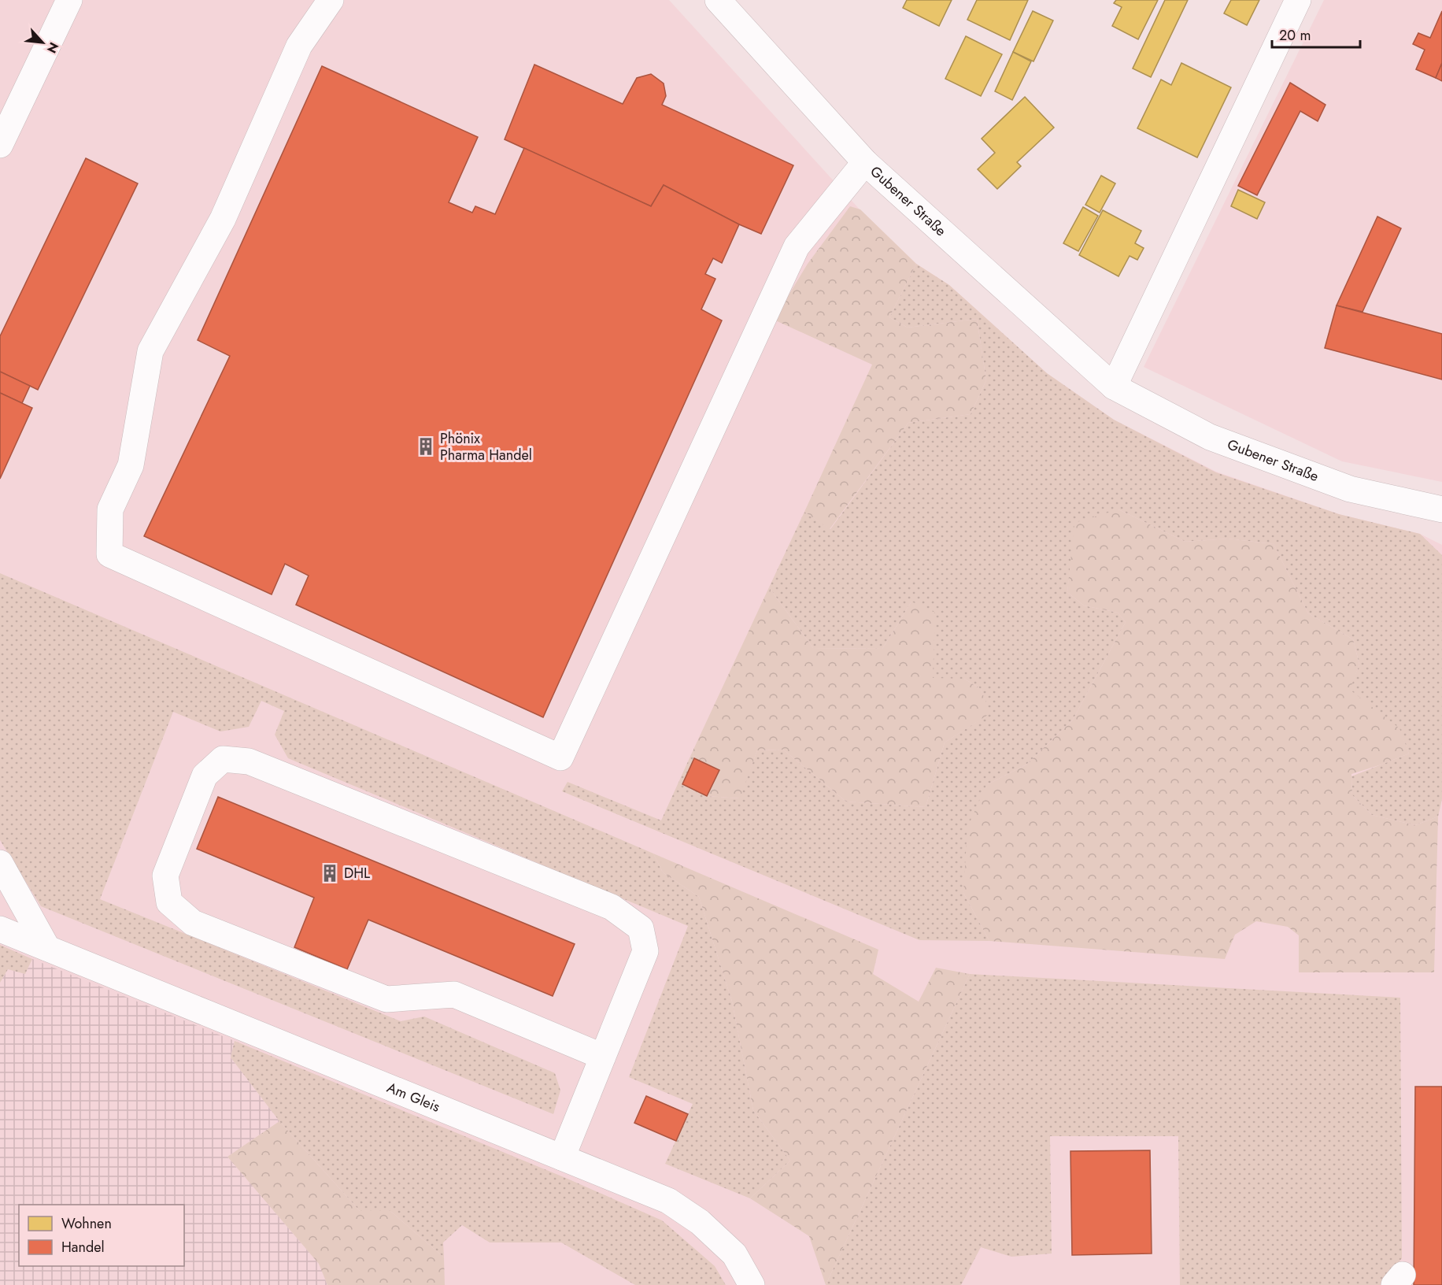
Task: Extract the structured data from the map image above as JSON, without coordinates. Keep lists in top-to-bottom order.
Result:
{
  "streets": {
    "street": ["Gubener Straße", "Am Gleis"]
  },
  "places": {
    "building": ["Phönix Pharma Handel", "DHL"]
  },
  "legend": ["Wohnen", "Handel"],
  "scale_bar": "20 m",
  "north": "bottom right"
}
